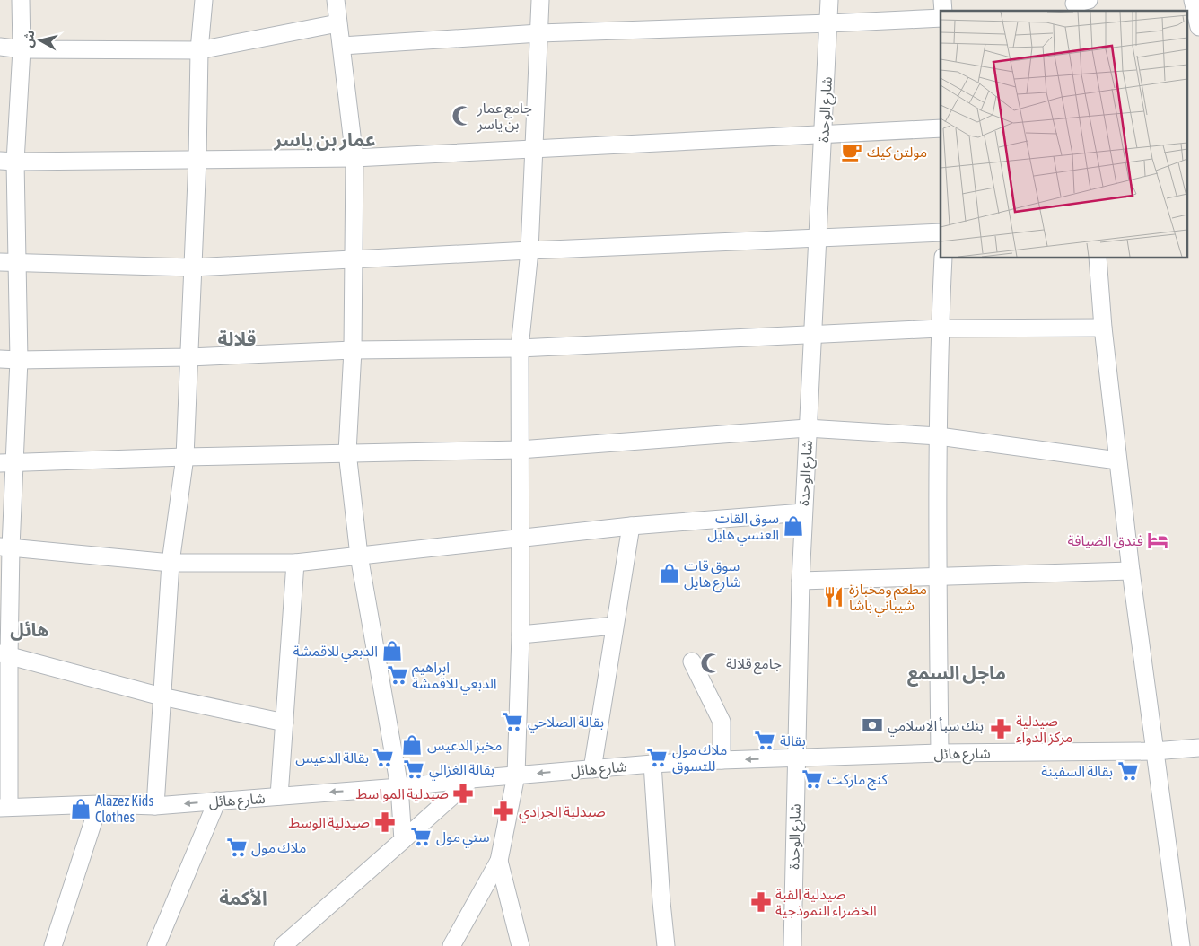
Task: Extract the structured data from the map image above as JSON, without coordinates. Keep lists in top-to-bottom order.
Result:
{
  "streets": {
    "street": ["شارع الوحدة", "شارع هائل"]
  },
  "crossings": [
    ["شارع الوحدة", "شارع هائل"]
  ],
  "districts": [
    "عمار بن ياسر",
    "قلالة",
    "هائل",
    "ماجل السمع",
    "الأكمة"
  ],
  "places": {
    "mosque": ["جامع عمار بن ياسر", "جامع قلالة"],
    "cafe": ["مولتن كيك"],
    "shop": [
      "سوق القات العنسي هايل",
      "سوق قات شارع هايل",
      "الدبعي للاقمشة",
      "مخبز الدعيس",
      "Alazez Kids Clothes"
    ],
    "hotel": ["فندق الضيافة"],
    "restaurant": ["مطعم ومخبازة شيباني باشا"],
    "supermarket": [
      "ابراهيم الدبعي للاقمشة",
      "بقالة الصلاحي",
      "بقالة",
      "بقالة الدعيس",
      "ملاك مول للتسوق",
      "بقالة الغزالي",
      "بقالة السفينة",
      "كنج ماركت",
      "ستي مول",
      "ملاك مول"
    ],
    "bank": ["بنك سبأ الاسلامي"],
    "pharmacy": [
      "صيدلية مركز الدواء",
      "صيدلية المواسط",
      "صيدلية الجرادي",
      "صيدلية الوسط",
      "صيدلية القبة الخضراء النموذجية"
    ]
  },
  "north": "left"
}
